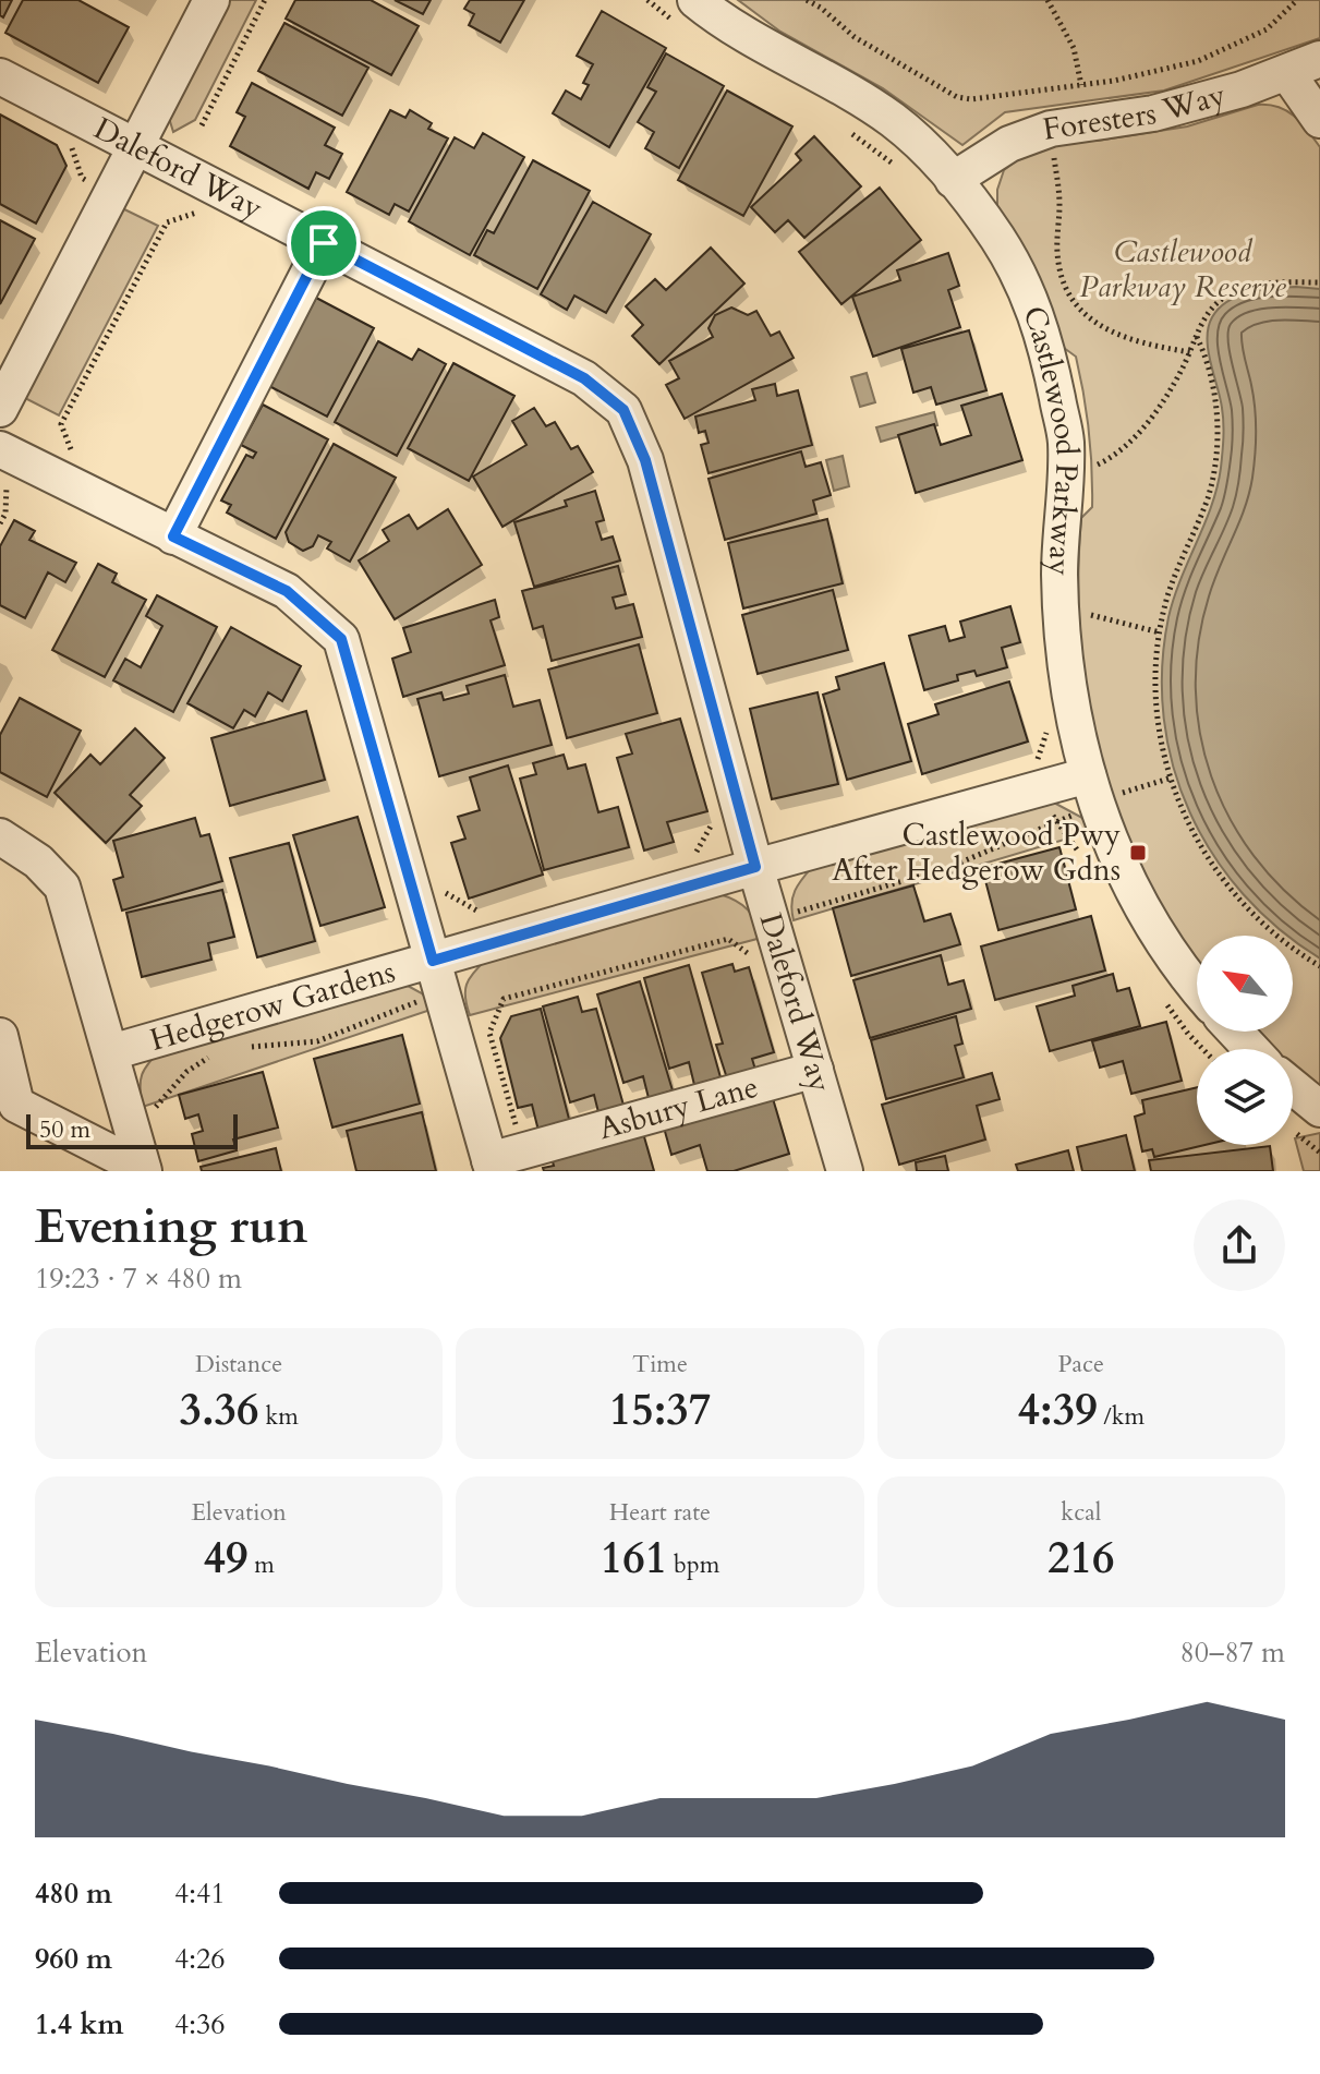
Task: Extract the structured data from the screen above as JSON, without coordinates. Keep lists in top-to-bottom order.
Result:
{
  "streets": {
    "street": [
      "Foresters Way",
      "Daleford Way",
      "Castlewood Parkway",
      "Hedgerow Gardens",
      "Asbury Lane"
    ]
  },
  "crossings": [
    ["Foresters Way", "Castlewood Parkway"],
    ["Daleford Way", "Hedgerow Gardens"],
    ["Daleford Way", "Asbury Lane"],
    ["Castlewood Parkway", "Hedgerow Gardens"]
  ],
  "parks": ["Castlewood Parkway Reserve"],
  "places": {
    "transit": ["Castlewood Pwy After Hedgerow Gdns"]
  },
  "scale_bar": "50 m",
  "north": "top left",
  "page": {
    "scale": "50 m",
    "heading": ["Evening run", "19:23 · 7 × 480 m"],
    "stats": [
      ["Distance", "3.36 km"],
      ["Time", "15:37"],
      ["Pace", "4:39 /km"],
      ["Elevation", "49 m"],
      ["Heart rate", "161 bpm"],
      ["kcal", "216"]
    ],
    "chart": ["Elevation", "80–87 m"],
    "list": [
      {
        "name": "480 m",
        "note": "4:41"
      },
      {
        "name": "960 m",
        "note": "4:26"
      },
      {
        "name": "1.4 km",
        "note": "4:36"
      }
    ]
  }
}
